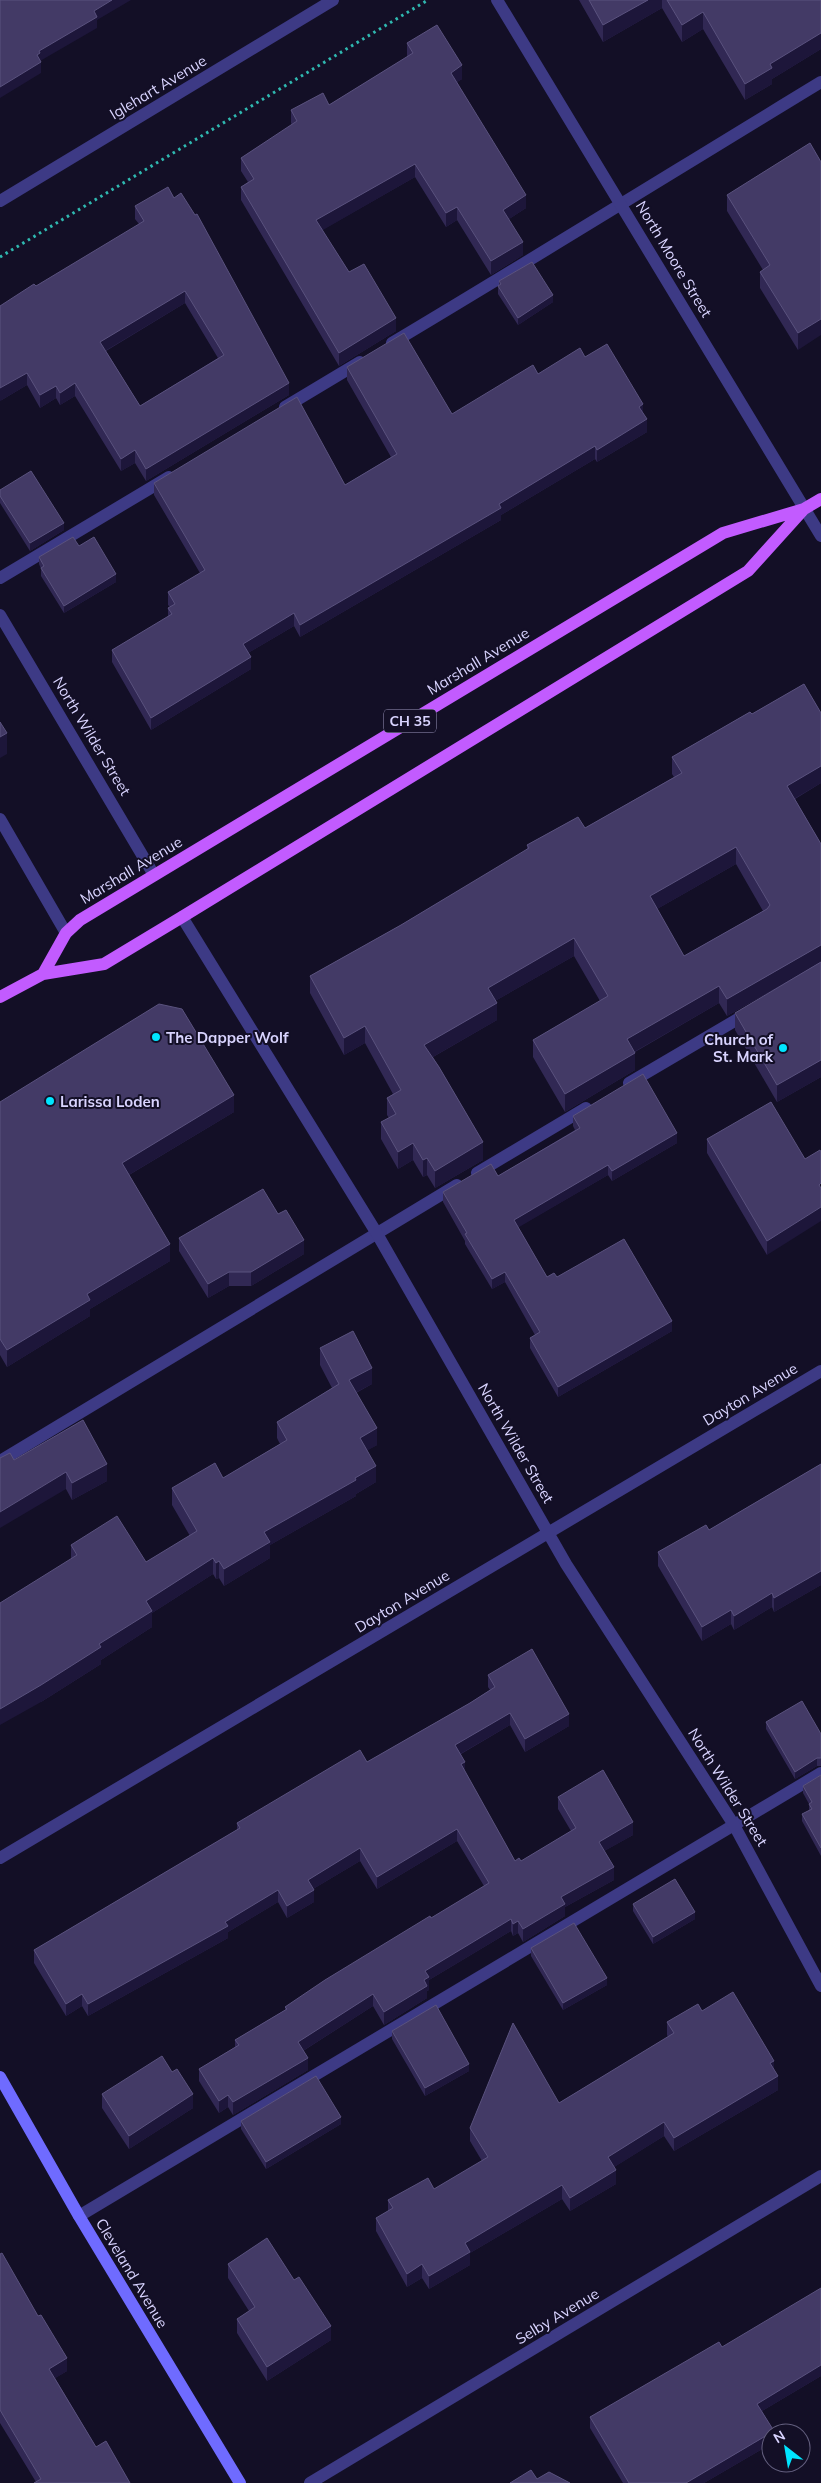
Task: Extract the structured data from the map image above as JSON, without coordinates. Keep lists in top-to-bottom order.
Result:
{
  "streets": {
    "main road": ["Marshall Avenue", "CH 35"],
    "street": [
      "Iglehart Avenue",
      "North Moore Street",
      "North Wilder Street",
      "Dayton Avenue",
      "Cleveland Avenue",
      "Selby Avenue"
    ]
  },
  "crossings": [
    ["North Moore Street", "Marshall Avenue"],
    ["Marshall Avenue", "North Wilder Street"],
    ["North Wilder Street", "Dayton Avenue"]
  ],
  "places": ["The Dapper Wolf", "Church of St. Mark", "Larissa Loden"],
  "north": "top left"
}
